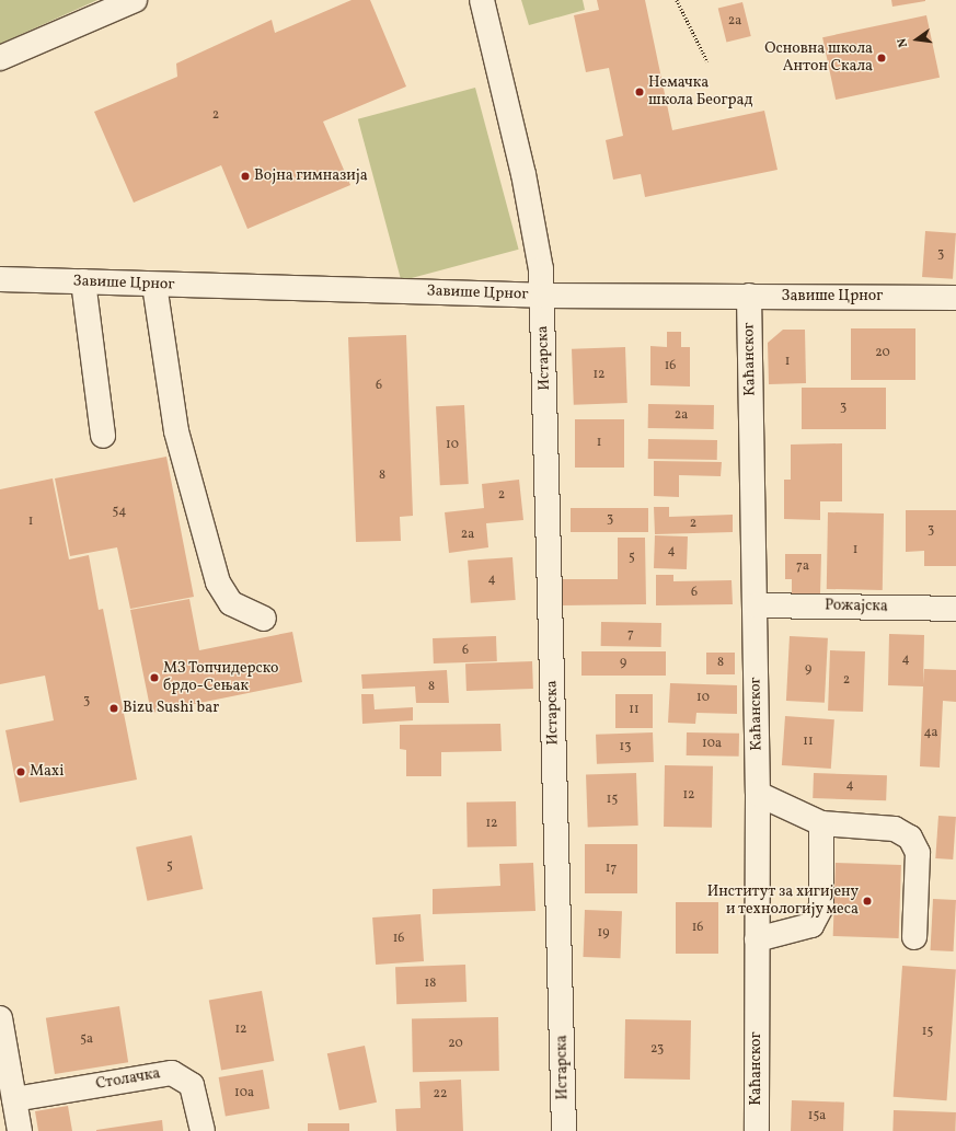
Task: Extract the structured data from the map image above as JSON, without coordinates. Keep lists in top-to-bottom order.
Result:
{
  "streets": {
    "street": [
      "Завише Црног",
      "Истарска",
      "Каћанског",
      "Рожајска",
      "Столачка"
    ]
  },
  "crossings": [
    ["Завише Црног", "Истарска"],
    ["Завише Црног", "Каћанског"],
    ["Каћанског", "Рожајска"]
  ],
  "places": [
    "Основна школа Антон Скала",
    "Немачка школа Београд",
    "Војна гимназија",
    "МЗ Топчидерско брдо-Сењак",
    "Bizu Sushi bar",
    "Maxi",
    "Институт за хигијену и технологију меса"
  ],
  "house_numbers": [
    "2a",
    "2",
    "3",
    "20",
    "1",
    "16",
    "12",
    "6",
    "3",
    "2a",
    "1",
    "10",
    "8",
    "2",
    "54",
    "3",
    "1",
    "2",
    "3",
    "2a",
    "1",
    "4",
    "5",
    "7a",
    "4",
    "6",
    "7",
    "6",
    "4",
    "9",
    "8",
    "9",
    "2",
    "8",
    "10",
    "3",
    "11",
    "4a",
    "11",
    "10a",
    "13",
    "4",
    "12",
    "15",
    "12",
    "5",
    "17",
    "16",
    "19",
    "16",
    "18",
    "12",
    "15",
    "5a",
    "20",
    "23",
    "10a",
    "22",
    "15a"
  ],
  "north": "left"
}
